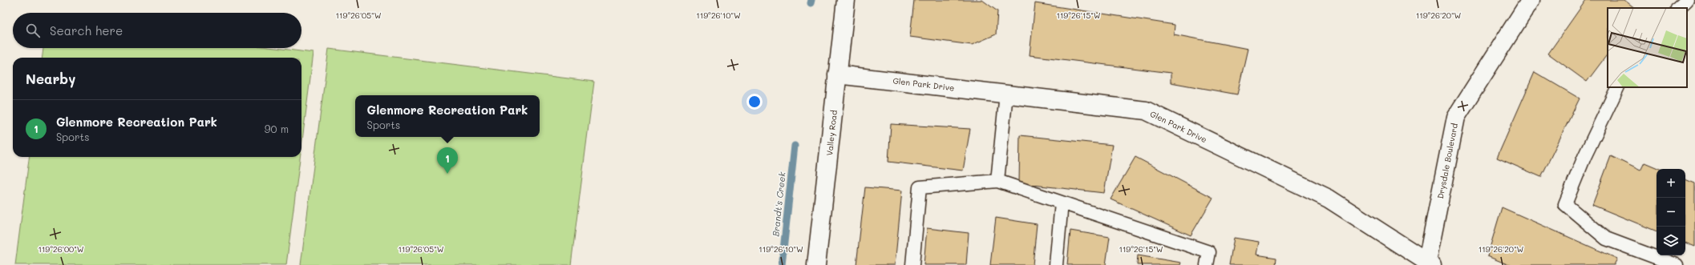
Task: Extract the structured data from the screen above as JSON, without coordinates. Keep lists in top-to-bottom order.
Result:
{
  "streets": {
    "street": ["Glen Park Drive", "Valley Road", "Drysdale Boulevard"]
  },
  "crossings": [
    ["Glen Park Drive", "Valley Road"],
    ["Glen Park Drive", "Drysdale Boulevard"]
  ],
  "water": ["Brandt's Creek"],
  "page": {
    "search": "Search here",
    "heading": "Nearby",
    "popup": ["Glenmore Recreation Park", "Sports"],
    "list": [
      {
        "mark": "1",
        "name": "Glenmore Recreation Park",
        "note": "Sports",
        "value": "90 m"
      }
    ],
    "pins": "1",
    "map_buttons": ["+", "−"]
  },
  "coordinates": [
    "119°26'05\"W",
    "119°26'10\"W",
    "119°26'15\"W",
    "119°26'20\"W",
    "119°26'00\"W"
  ]
}
